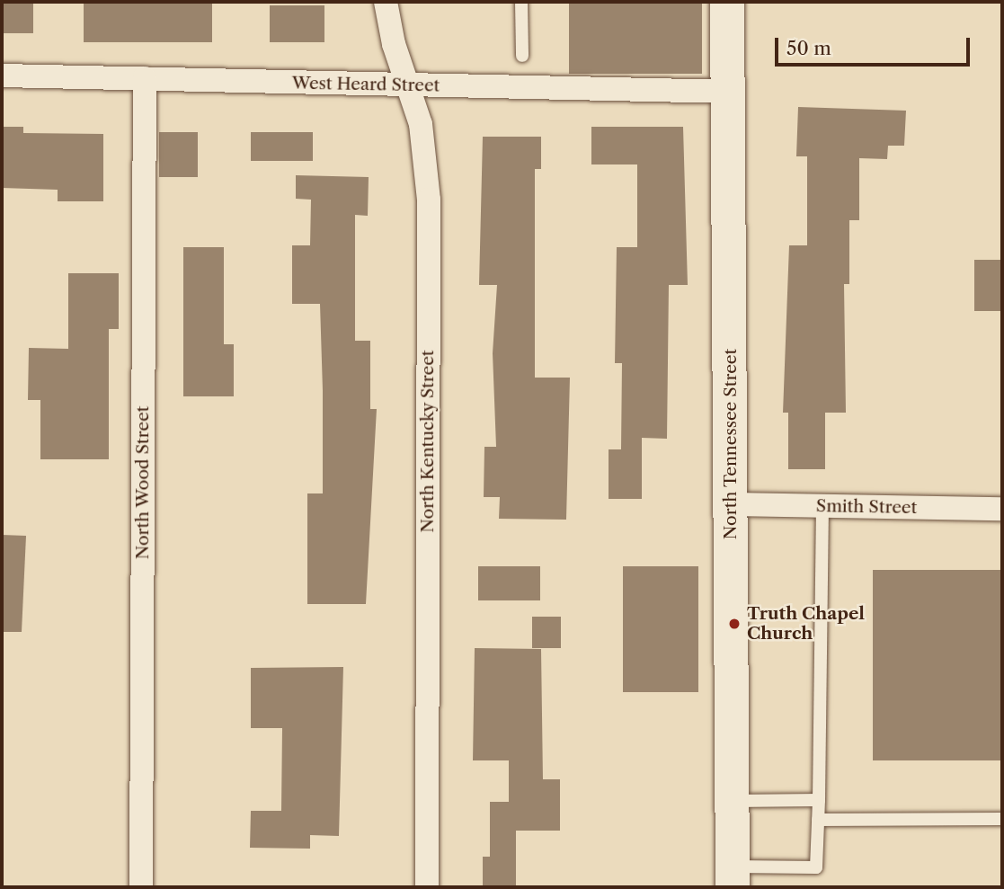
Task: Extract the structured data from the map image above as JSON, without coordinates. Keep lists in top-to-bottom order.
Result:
{
  "streets": {
    "street": [
      "West Heard Street",
      "North Kentucky Street",
      "North Tennessee Street",
      "North Wood Street",
      "Smith Street"
    ]
  },
  "crossings": [
    ["West Heard Street", "North Kentucky Street"],
    ["West Heard Street", "North Tennessee Street"],
    ["West Heard Street", "North Wood Street"],
    ["North Tennessee Street", "Smith Street"]
  ],
  "places": ["Truth Chapel Church"],
  "scale_bar": "50 m"
}
